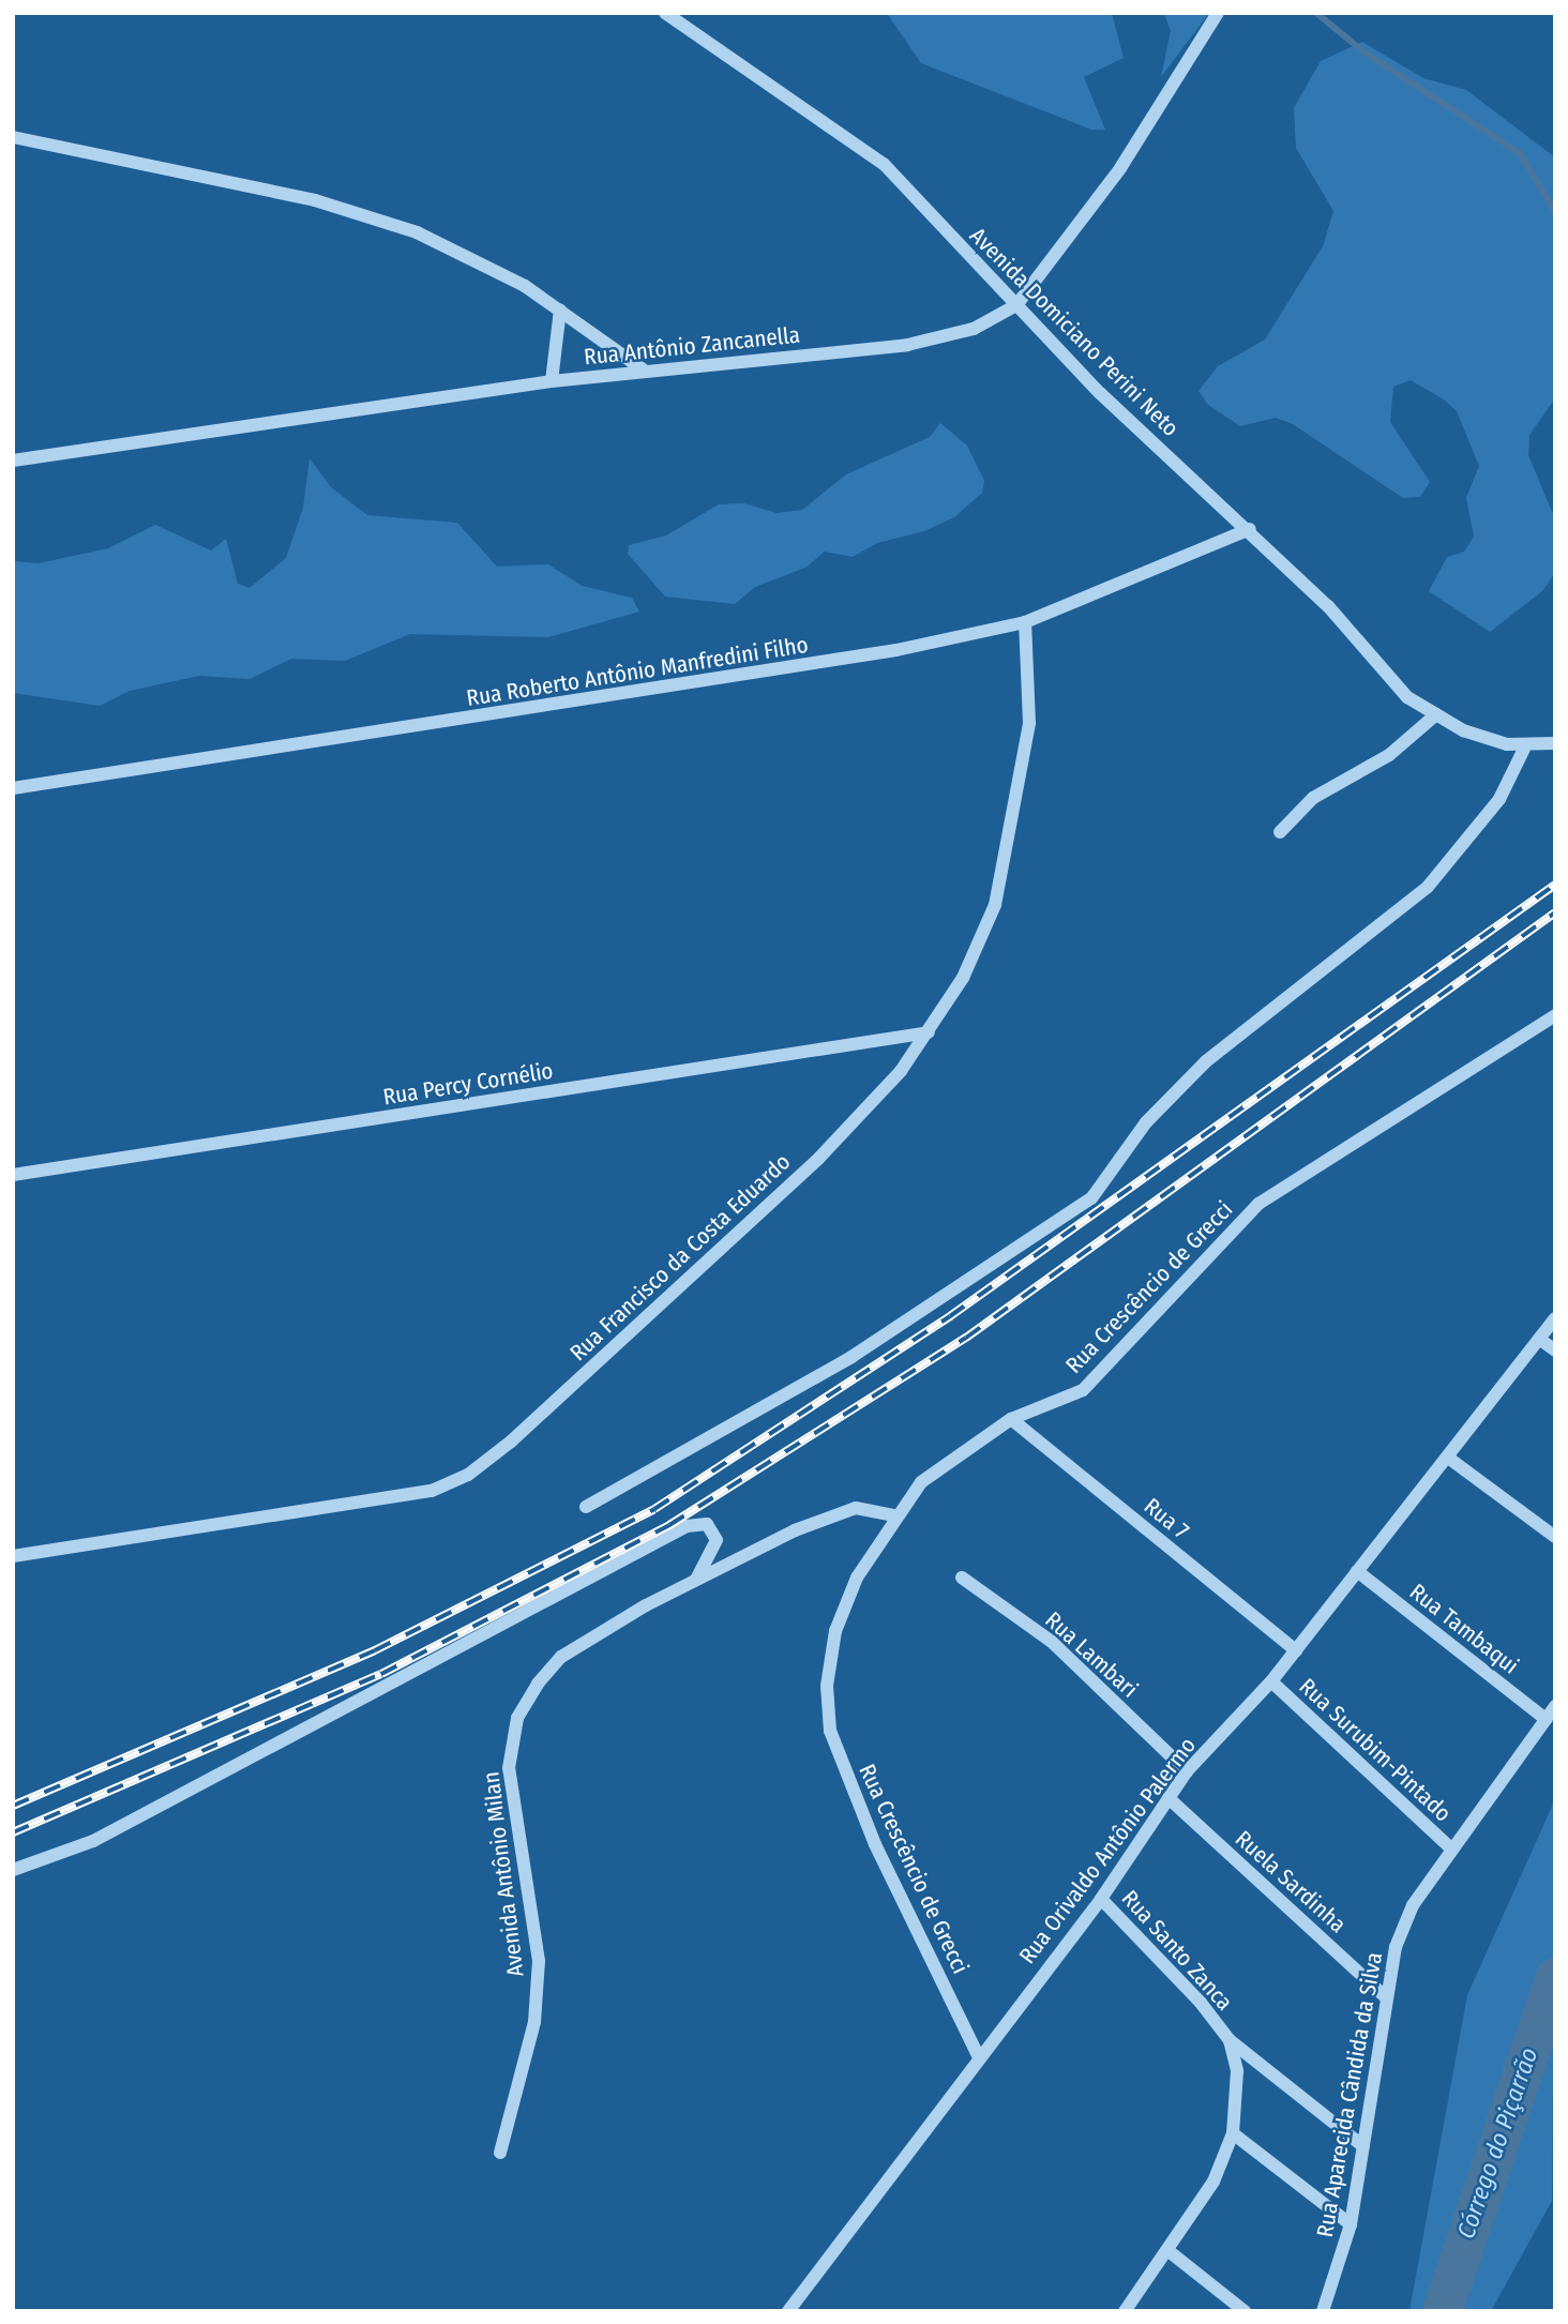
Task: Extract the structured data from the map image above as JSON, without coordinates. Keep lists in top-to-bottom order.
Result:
{
  "streets": {
    "street": [
      "Avenida Domiciano Perini Neto",
      "Rua Antônio Zancanella",
      "Rua Roberto Antônio Manfredini Filho",
      "Rua Percy Cornélio",
      "Rua Francisco da Costa Eduardo",
      "Rua Crescêncio de Grecci",
      "Rua 7",
      "Rua Tambaqui",
      "Rua Lambari",
      "Rua Surubim-Pintado",
      "Rua Orivaldo Antônio Palermo",
      "Avenida Antônio Milan",
      "Ruela Sardinha",
      "Rua Santo Zanca",
      "Rua Aparecida Cândida da Silva"
    ]
  },
  "crossings": [
    ["Avenida Domiciano Perini Neto", "Rua Antônio Zancanella"],
    ["Avenida Domiciano Perini Neto", "Rua Roberto Antônio Manfredini Filho"],
    ["Rua Roberto Antônio Manfredini Filho", "Rua Francisco da Costa Eduardo"],
    ["Rua Percy Cornélio", "Rua Francisco da Costa Eduardo"],
    ["Rua Crescêncio de Grecci", "Rua 7"],
    ["Rua Crescêncio de Grecci", "Rua Orivaldo Antônio Palermo"],
    ["Rua Crescêncio de Grecci", "Avenida Antônio Milan"],
    ["Rua 7", "Rua Orivaldo Antônio Palermo"],
    ["Rua Tambaqui", "Rua Orivaldo Antônio Palermo"],
    ["Rua Tambaqui", "Rua Aparecida Cândida da Silva"],
    ["Rua Lambari", "Rua Orivaldo Antônio Palermo"],
    ["Rua Surubim-Pintado", "Rua Orivaldo Antônio Palermo"],
    ["Rua Surubim-Pintado", "Rua Aparecida Cândida da Silva"],
    ["Rua Orivaldo Antônio Palermo", "Ruela Sardinha"],
    ["Rua Orivaldo Antônio Palermo", "Rua Santo Zanca"],
    ["Ruela Sardinha", "Rua Aparecida Cândida da Silva"]
  ],
  "water": ["Córrego do Piçarrão"]
}
